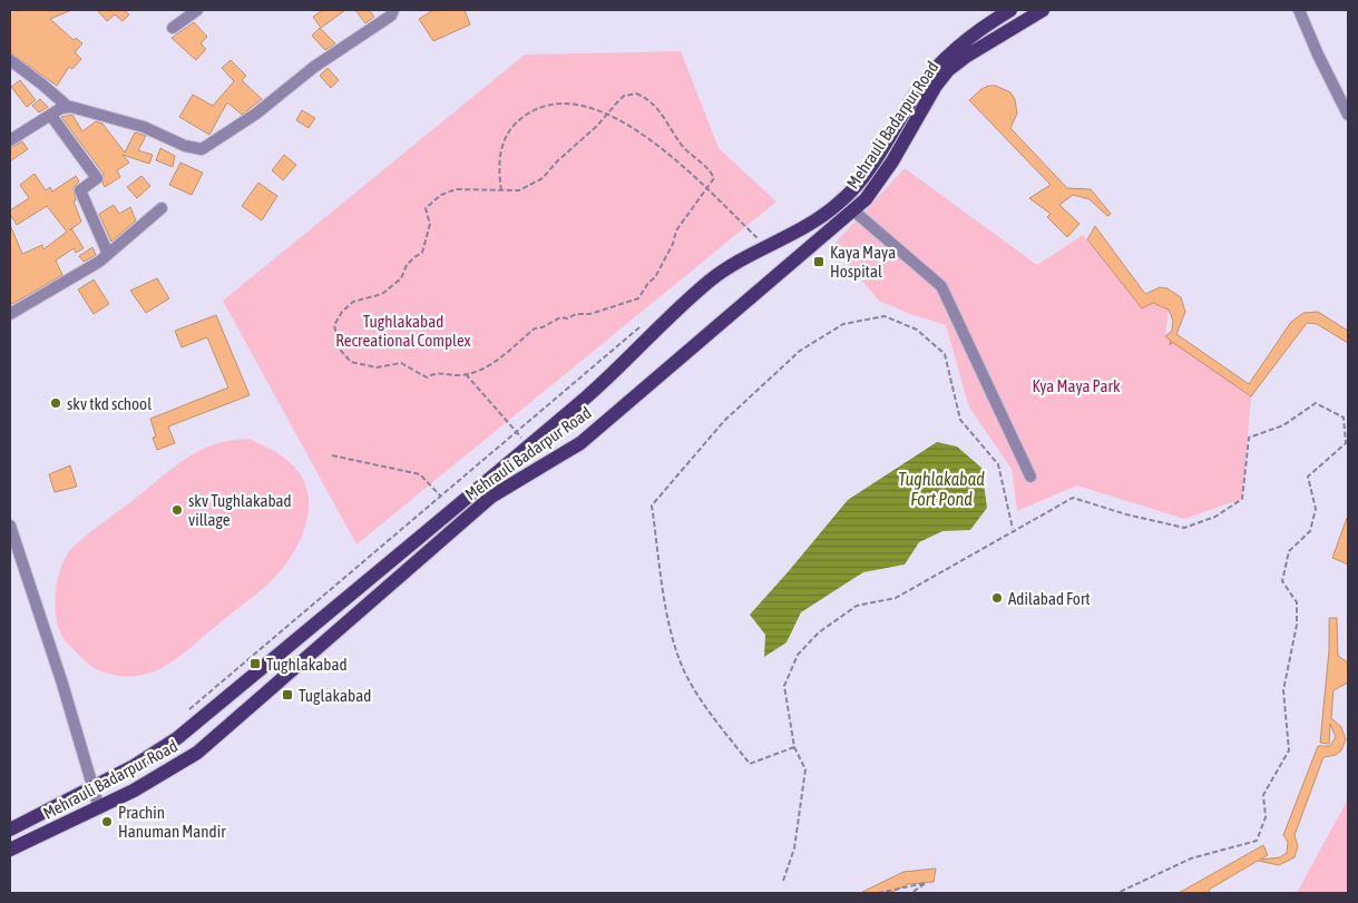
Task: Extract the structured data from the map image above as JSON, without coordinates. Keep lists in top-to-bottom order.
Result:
{
  "streets": {
    "main road": ["Mehrauli Badarpur Road"]
  },
  "water": ["Tughlakabad Fort Pond"],
  "parks": ["Tughlakabad Recreational Complex", "Kya Maya Park"],
  "places": {
    "transit": ["Kaya Maya Hospital", "Tughlakabad", "Tuglakabad"],
    "other": [
      "skv tkd school",
      "skv Tughlakabad village",
      "Adilabad Fort",
      "Prachin Hanuman Mandir"
    ]
  }
}
